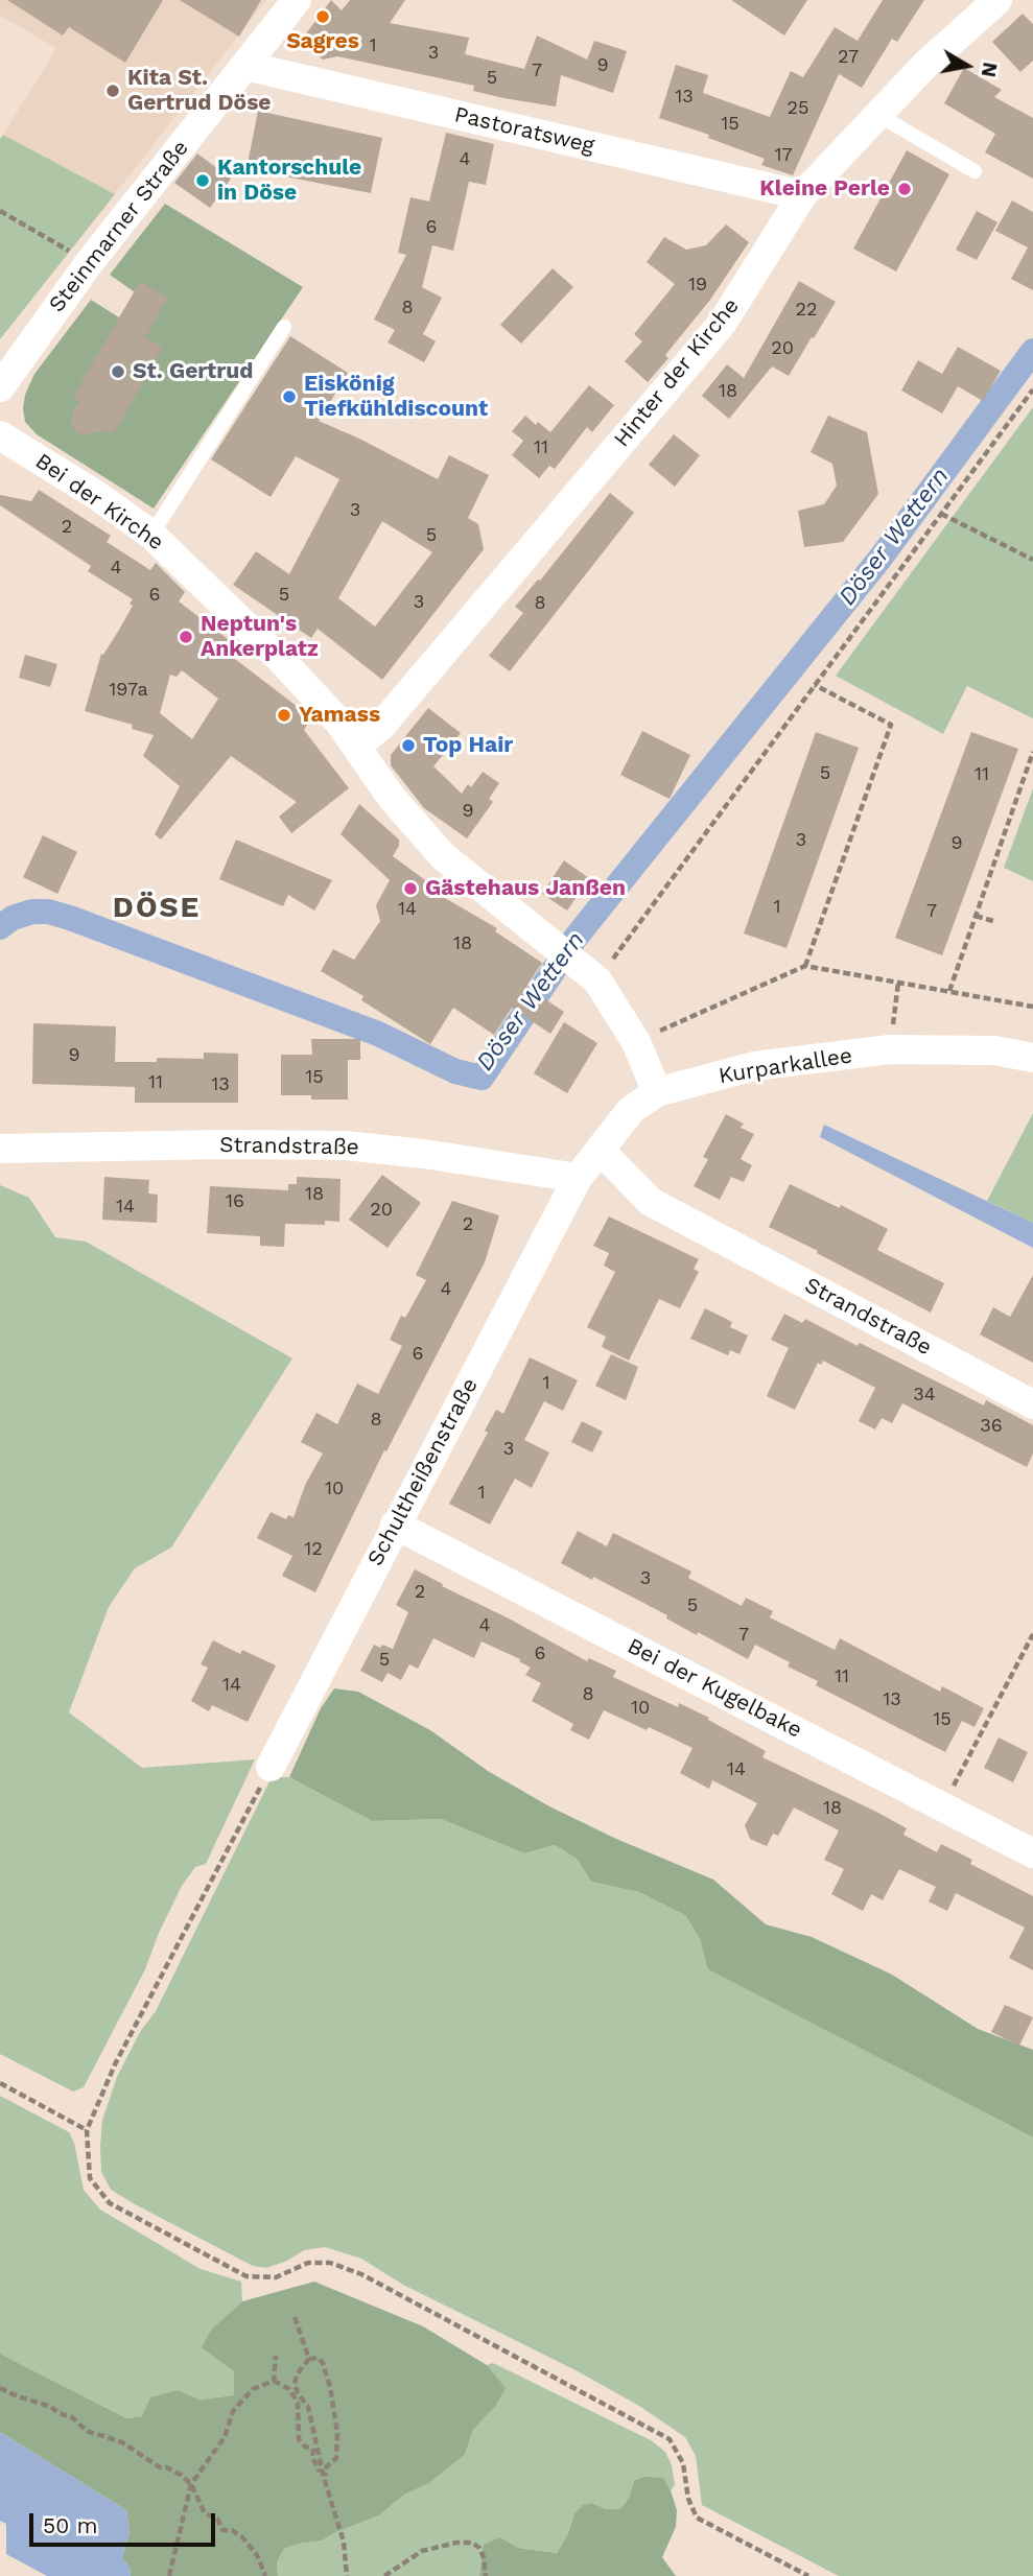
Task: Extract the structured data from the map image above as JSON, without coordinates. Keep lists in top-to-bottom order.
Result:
{
  "streets": {
    "street": [
      "Pastoratsweg",
      "Steinmarner Straße",
      "Hinter der Kirche",
      "Bei der Kirche",
      "Kurparkallee",
      "Strandstraße",
      "Schultheißenstraße",
      "Bei der Kugelbake"
    ]
  },
  "crossings": [
    ["Pastoratsweg", "Steinmarner Straße"],
    ["Pastoratsweg", "Hinter der Kirche"],
    ["Hinter der Kirche", "Bei der Kirche"],
    ["Bei der Kirche", "Kurparkallee"],
    ["Kurparkallee", "Strandstraße"],
    ["Kurparkallee", "Schultheißenstraße"],
    ["Strandstraße", "Schultheißenstraße"],
    ["Schultheißenstraße", "Bei der Kugelbake"]
  ],
  "districts": ["DÖSE"],
  "water": ["Döser Wettern"],
  "places": [
    "Sagres",
    "Kita St. Gertrud Döse",
    "Kantorschule in Döse",
    "Kleine Perle",
    "St. Gertrud",
    "Eiskönig Tiefkühldiscount",
    "Neptun's Ankerplatz",
    "Yamass",
    "Top Hair",
    "Gästehaus Janßen"
  ],
  "house_numbers": [
    "1",
    "3",
    "27",
    "9",
    "7",
    "5",
    "13",
    "25",
    "15",
    "17",
    "4",
    "6",
    "19",
    "8",
    "22",
    "20",
    "18",
    "11",
    "3",
    "2",
    "5",
    "4",
    "6",
    "5",
    "3",
    "8",
    "197a",
    "5",
    "11",
    "9",
    "3",
    "9",
    "1",
    "14",
    "7",
    "18",
    "9",
    "15",
    "11",
    "13",
    "18",
    "16",
    "14",
    "20",
    "2",
    "4",
    "6",
    "1",
    "34",
    "8",
    "36",
    "3",
    "10",
    "1",
    "12",
    "3",
    "2",
    "5",
    "4",
    "7",
    "6",
    "5",
    "11",
    "14",
    "8",
    "13",
    "10",
    "15",
    "14",
    "18"
  ],
  "scale_bar": "50 m",
  "north": "right"
}
